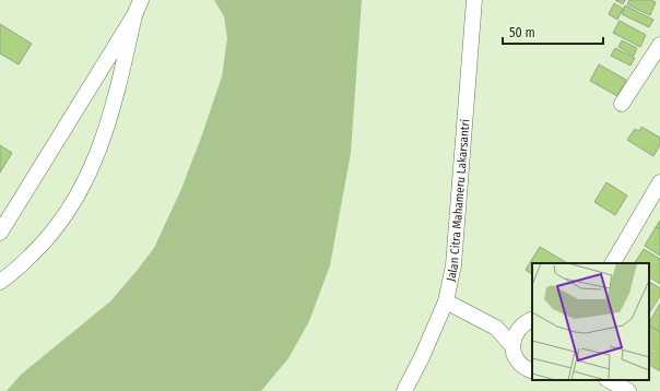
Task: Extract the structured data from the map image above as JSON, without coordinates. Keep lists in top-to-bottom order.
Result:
{
  "streets": {
    "street": ["Jalan Citra Mahameru Lakarsantri"]
  },
  "scale_bar": "50 m"
}
